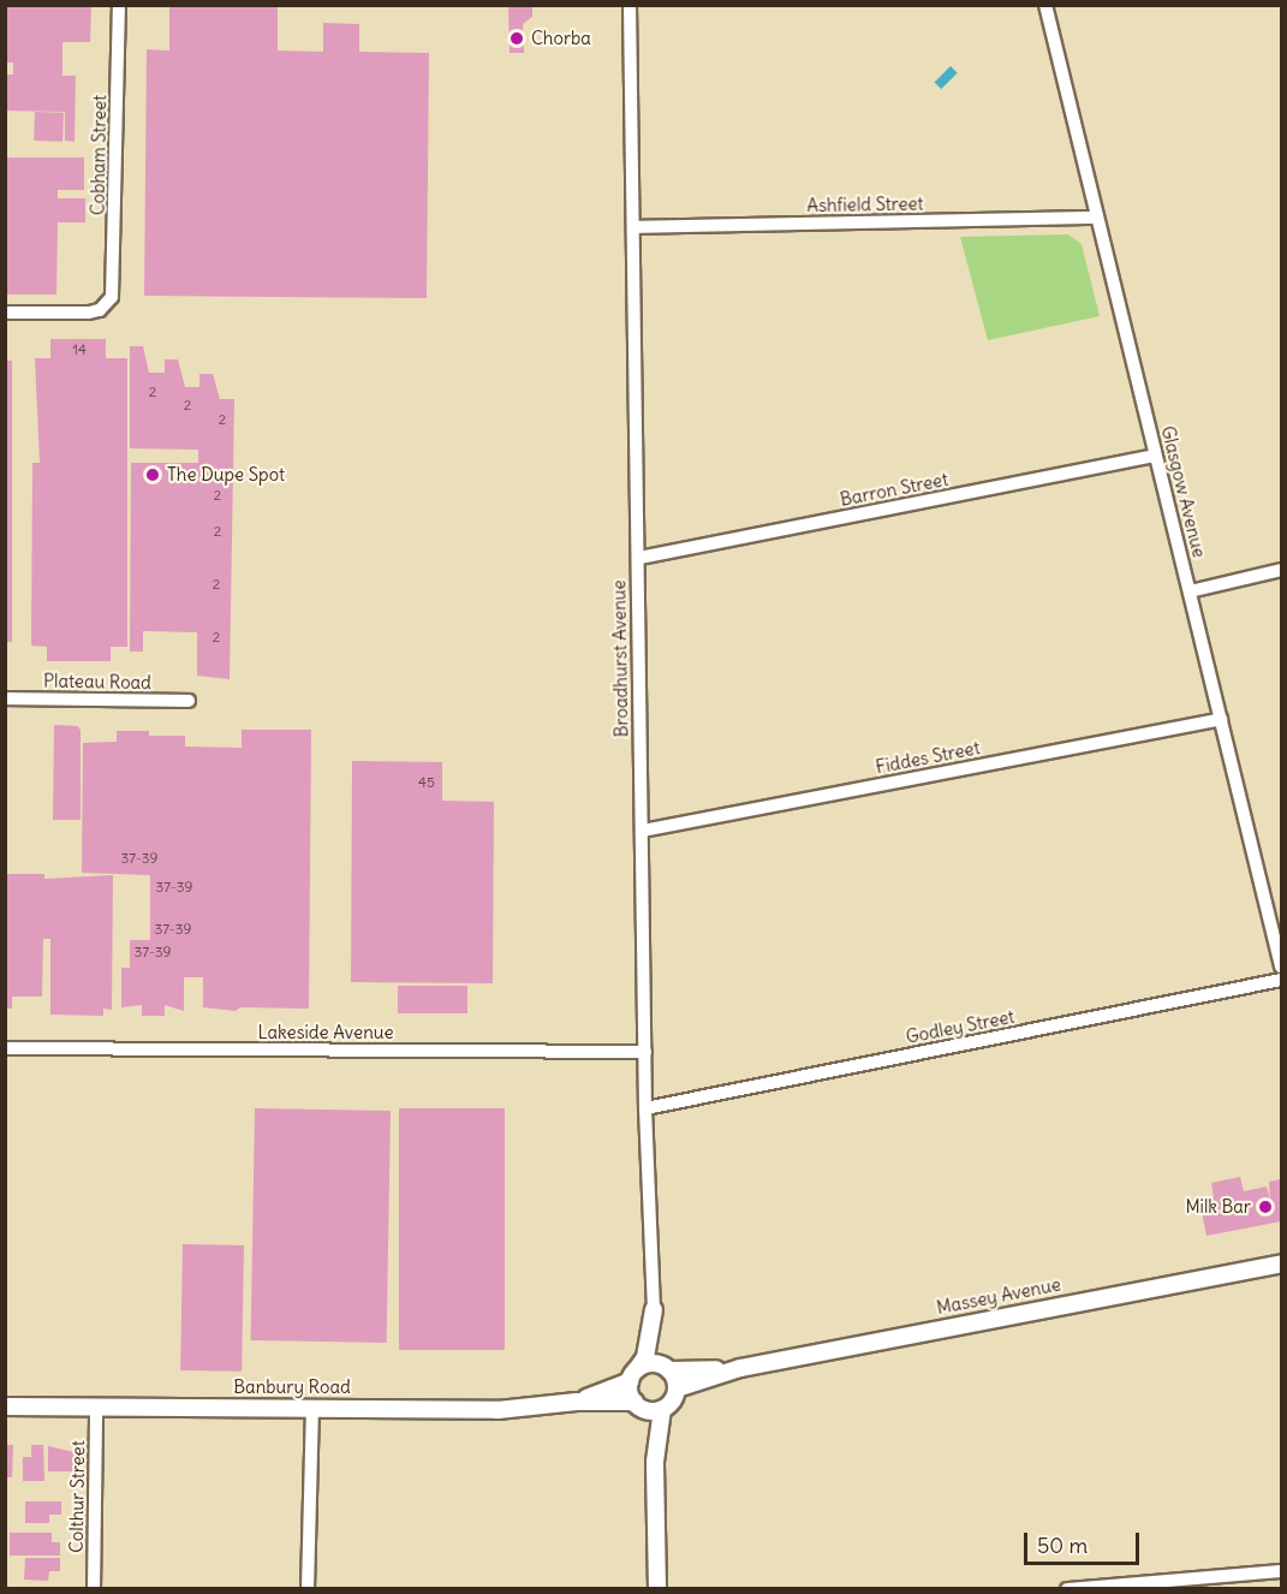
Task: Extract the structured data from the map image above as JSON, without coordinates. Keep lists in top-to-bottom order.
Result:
{
  "streets": {
    "street": [
      "Cobham Street",
      "Ashfield Street",
      "Barron Street",
      "Glasgow Avenue",
      "Broadhurst Avenue",
      "Plateau Road",
      "Fiddes Street",
      "Godley Street",
      "Lakeside Avenue",
      "Massey Avenue",
      "Banbury Road",
      "Colthur Street"
    ]
  },
  "crossings": [
    ["Ashfield Street", "Glasgow Avenue"],
    ["Ashfield Street", "Broadhurst Avenue"],
    ["Barron Street", "Glasgow Avenue"],
    ["Barron Street", "Broadhurst Avenue"],
    ["Glasgow Avenue", "Fiddes Street"],
    ["Broadhurst Avenue", "Fiddes Street"],
    ["Broadhurst Avenue", "Godley Street"],
    ["Broadhurst Avenue", "Lakeside Avenue"],
    ["Broadhurst Avenue", "Massey Avenue"],
    ["Broadhurst Avenue", "Banbury Road"],
    ["Massey Avenue", "Banbury Road"],
    ["Banbury Road", "Colthur Street"]
  ],
  "places": ["Chorba", "The Dupe Spot", "Milk Bar"],
  "house_numbers": [
    "14",
    "2",
    "2",
    "2",
    "2",
    "2",
    "2",
    "2",
    "45",
    "37-39",
    "37-39",
    "37-39",
    "37-39"
  ],
  "scale_bar": "50 m"
}
